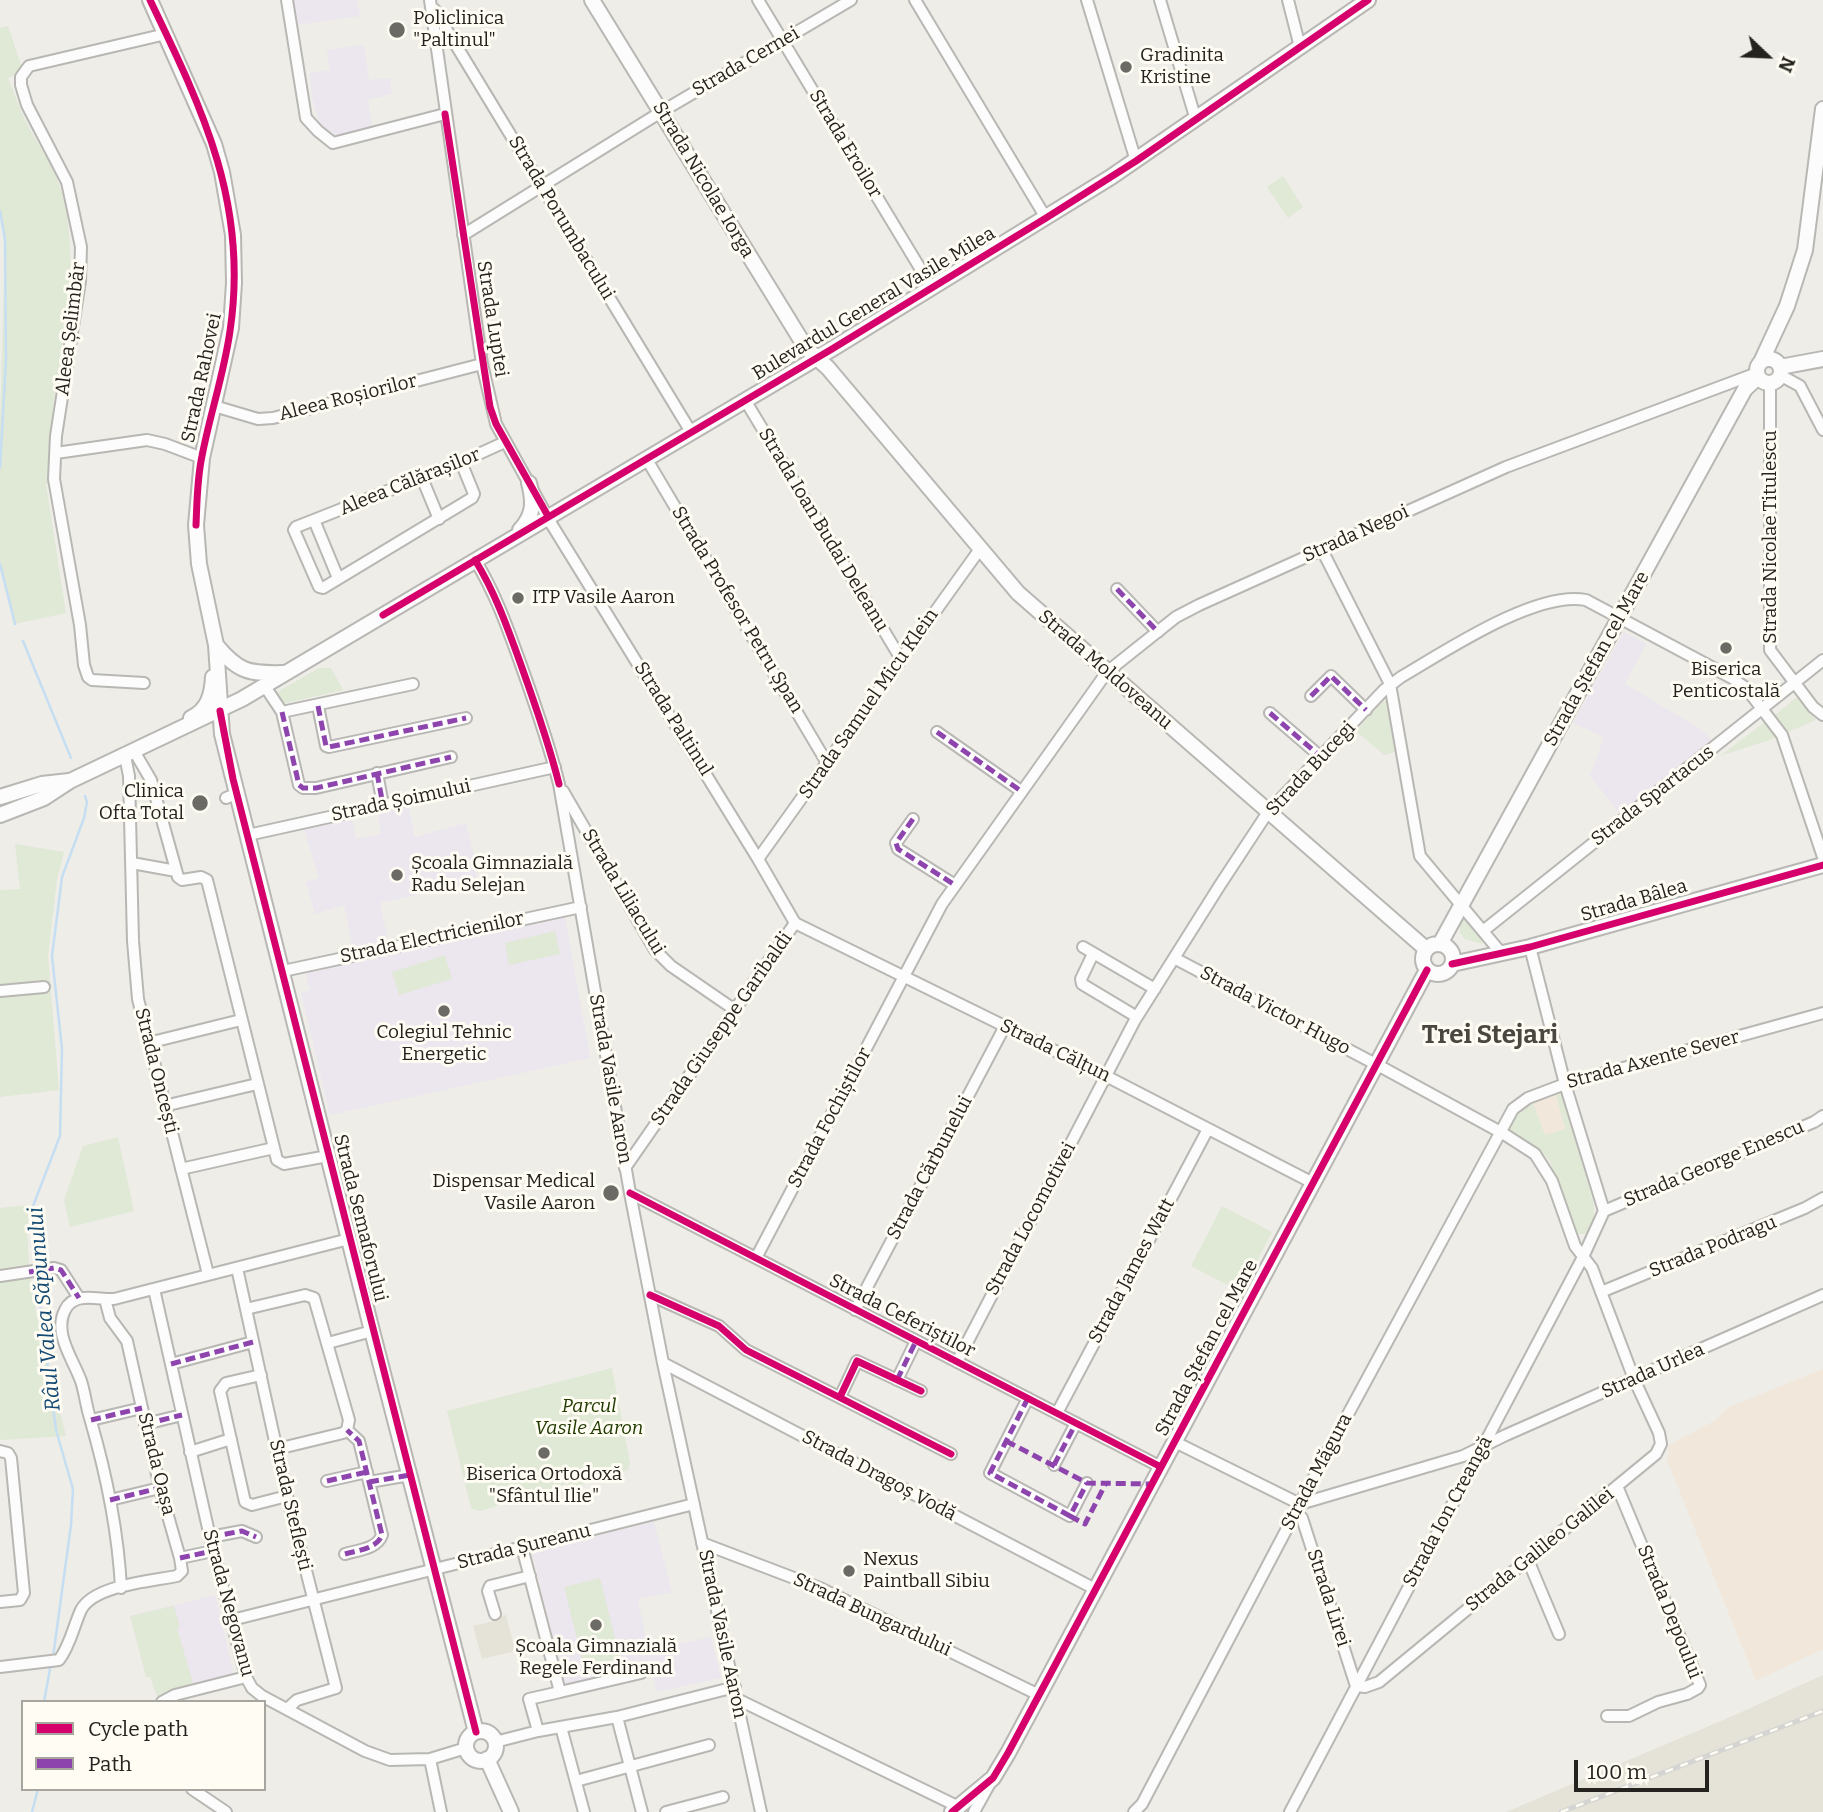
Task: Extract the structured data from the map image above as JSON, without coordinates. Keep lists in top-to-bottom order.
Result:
{
  "streets": {
    "main road": [
      "Strada Nicolae Iorga",
      "Bulevardul General Vasile Milea",
      "Strada Rahovei",
      "Strada Ștefan cel Mare",
      "Strada Moldoveanu",
      "Strada Bâlea",
      "Strada Semaforului"
    ],
    "street": [
      "Strada Cernei",
      "Strada Eroilor",
      "Strada Porumbacului",
      "Strada Luptei",
      "Aleea Șelimbăr",
      "Aleea Roșiorilor",
      "Aleea Călărașilor",
      "Strada Ioan Budai Deleanu",
      "Strada Negoi",
      "Strada Nicolae Titulescu",
      "Strada Profesor Petru Șpan",
      "Strada Samuel Micu Klein",
      "Strada Paltinul",
      "Strada Bucegi",
      "Strada Spartacus",
      "Strada Șoimului",
      "Strada Liliacului",
      "Strada Electricienilor",
      "Strada Victor Hugo",
      "Strada Giuseppe Garibaldi",
      "Strada Călțun",
      "Strada Axente Sever",
      "Strada Oncești",
      "Strada Vasile Aaron",
      "Strada Fochiștilor",
      "Strada George Enescu",
      "Strada Cărbunelui",
      "Strada Locomotivei",
      "Strada Podragu",
      "Strada James Watt",
      "Strada Ceferiștilor",
      "Strada Urlea",
      "Strada Oașa",
      "Strada Măgura",
      "Strada Dragoș Vodă",
      "Strada Steflești",
      "Strada Ion Creangă",
      "Strada Șureanu",
      "Strada Galileo Galilei",
      "Strada Lirei",
      "Strada Negovanu",
      "Strada Depoului",
      "Strada Bungardului"
    ]
  },
  "crossings": [
    ["Strada Cernei", "Strada Eroilor"],
    ["Strada Cernei", "Strada Nicolae Iorga"],
    ["Strada Cernei", "Strada Porumbacului"],
    ["Strada Cernei", "Strada Luptei"],
    ["Strada Eroilor", "Bulevardul General Vasile Milea"],
    ["Strada Nicolae Iorga", "Bulevardul General Vasile Milea"],
    ["Strada Nicolae Iorga", "Strada Moldoveanu"],
    ["Strada Porumbacului", "Bulevardul General Vasile Milea"],
    ["Strada Porumbacului", "Strada Luptei"],
    ["Bulevardul General Vasile Milea", "Strada Luptei"],
    ["Bulevardul General Vasile Milea", "Strada Rahovei"],
    ["Bulevardul General Vasile Milea", "Strada Ioan Budai Deleanu"],
    ["Bulevardul General Vasile Milea", "Strada Profesor Petru Șpan"],
    ["Bulevardul General Vasile Milea", "Strada Moldoveanu"],
    ["Bulevardul General Vasile Milea", "Strada Paltinul"],
    ["Bulevardul General Vasile Milea", "Strada Oncești"],
    ["Bulevardul General Vasile Milea", "Strada Vasile Aaron"],
    ["Bulevardul General Vasile Milea", "Strada Semaforului"],
    ["Strada Luptei", "Aleea Roșiorilor"],
    ["Strada Luptei", "Aleea Călărașilor"],
    ["Strada Luptei", "Strada Paltinul"],
    ["Aleea Șelimbăr", "Strada Rahovei"],
    ["Strada Rahovei", "Aleea Roșiorilor"],
    ["Strada Rahovei", "Strada Semaforului"],
    ["Strada Ioan Budai Deleanu", "Strada Samuel Micu Klein"],
    ["Strada Negoi", "Strada Nicolae Titulescu"],
    ["Strada Negoi", "Strada Ștefan cel Mare"],
    ["Strada Negoi", "Strada Moldoveanu"],
    ["Strada Negoi", "Strada Călțun"],
    ["Strada Negoi", "Strada Fochiștilor"],
    ["Strada Nicolae Titulescu", "Strada Ștefan cel Mare"],
    ["Strada Nicolae Titulescu", "Strada Spartacus"],
    ["Strada Profesor Petru Șpan", "Strada Samuel Micu Klein"],
    ["Strada Ștefan cel Mare", "Strada Moldoveanu"],
    ["Strada Ștefan cel Mare", "Strada Bucegi"],
    ["Strada Ștefan cel Mare", "Strada Bâlea"],
    ["Strada Ștefan cel Mare", "Strada Victor Hugo"],
    ["Strada Ștefan cel Mare", "Strada Călțun"],
    ["Strada Ștefan cel Mare", "Strada Ceferiștilor"],
    ["Strada Ștefan cel Mare", "Strada Dragoș Vodă"],
    ["Strada Ștefan cel Mare", "Strada Bungardului"],
    ["Strada Moldoveanu", "Strada Samuel Micu Klein"],
    ["Strada Moldoveanu", "Strada Bucegi"],
    ["Strada Moldoveanu", "Strada Bâlea"],
    ["Strada Samuel Micu Klein", "Strada Paltinul"],
    ["Strada Paltinul", "Strada Giuseppe Garibaldi"],
    ["Strada Paltinul", "Strada Călțun"],
    ["Strada Bucegi", "Strada Spartacus"],
    ["Strada Bucegi", "Strada Victor Hugo"],
    ["Strada Bucegi", "Strada Călțun"],
    ["Strada Bucegi", "Strada Locomotivei"],
    ["Strada Șoimului", "Strada Vasile Aaron"],
    ["Strada Șoimului", "Strada Semaforului"],
    ["Strada Liliacului", "Strada Giuseppe Garibaldi"],
    ["Strada Liliacului", "Strada Vasile Aaron"],
    ["Strada Electricienilor", "Strada Vasile Aaron"],
    ["Strada Electricienilor", "Strada Semaforului"],
    ["Strada Victor Hugo", "Strada Axente Sever"],
    ["Strada Victor Hugo", "Strada Podragu"],
    ["Strada Victor Hugo", "Strada Urlea"],
    ["Strada Victor Hugo", "Strada Măgura"],
    ["Strada Victor Hugo", "Strada Ion Creangă"],
    ["Strada Victor Hugo", "Strada Galileo Galilei"],
    ["Strada Giuseppe Garibaldi", "Strada Călțun"],
    ["Strada Giuseppe Garibaldi", "Strada Vasile Aaron"],
    ["Strada Călțun", "Strada Fochiștilor"],
    ["Strada Călțun", "Strada Cărbunelui"],
    ["Strada Călțun", "Strada Locomotivei"],
    ["Strada Călțun", "Strada James Watt"],
    ["Strada Axente Sever", "Strada Măgura"],
    ["Strada Vasile Aaron", "Strada Ceferiștilor"],
    ["Strada Vasile Aaron", "Strada Dragoș Vodă"],
    ["Strada Vasile Aaron", "Strada Șureanu"],
    ["Strada Vasile Aaron", "Strada Bungardului"],
    ["Strada Fochiștilor", "Strada Ceferiștilor"],
    ["Strada George Enescu", "Strada Ion Creangă"],
    ["Strada Cărbunelui", "Strada Ceferiștilor"],
    ["Strada Semaforului", "Strada Șureanu"],
    ["Strada Semaforului", "Strada Negovanu"],
    ["Strada Locomotivei", "Strada Ceferiștilor"],
    ["Strada James Watt", "Strada Ceferiștilor"],
    ["Strada Urlea", "Strada Măgura"],
    ["Strada Urlea", "Strada Ion Creangă"],
    ["Strada Urlea", "Strada Galileo Galilei"],
    ["Strada Urlea", "Strada Lirei"],
    ["Strada Măgura", "Strada Lirei"],
    ["Strada Steflești", "Strada Șureanu"],
    ["Strada Steflești", "Strada Negovanu"],
    ["Strada Ion Creangă", "Strada Galileo Galilei"],
    ["Strada Ion Creangă", "Strada Lirei"],
    ["Strada Șureanu", "Strada Negovanu"],
    ["Strada Galileo Galilei", "Strada Lirei"],
    ["Strada Galileo Galilei", "Strada Depoului"]
  ],
  "districts": ["Trei Stejari"],
  "water": ["Râul Valea Săpunului"],
  "parks": ["Parcul Vasile Aaron"],
  "places": [
    "Policlinica \"Paltinul\"",
    "Gradinita Kristine",
    "ITP Vasile Aaron",
    "Biserica Penticostală",
    "Clinica Ofta Total",
    "Școala Gimnazială Radu Selejan",
    "Colegiul Tehnic Energetic",
    "Dispensar Medical Vasile Aaron",
    "Biserica Ortodoxă \"Sfântul Ilie\"",
    "Nexus Paintball Sibiu",
    "Școala Gimnazială Regele Ferdinand"
  ],
  "legend": ["Cycle path", "Path"],
  "scale_bar": "100 m",
  "north": "bottom right"
}
